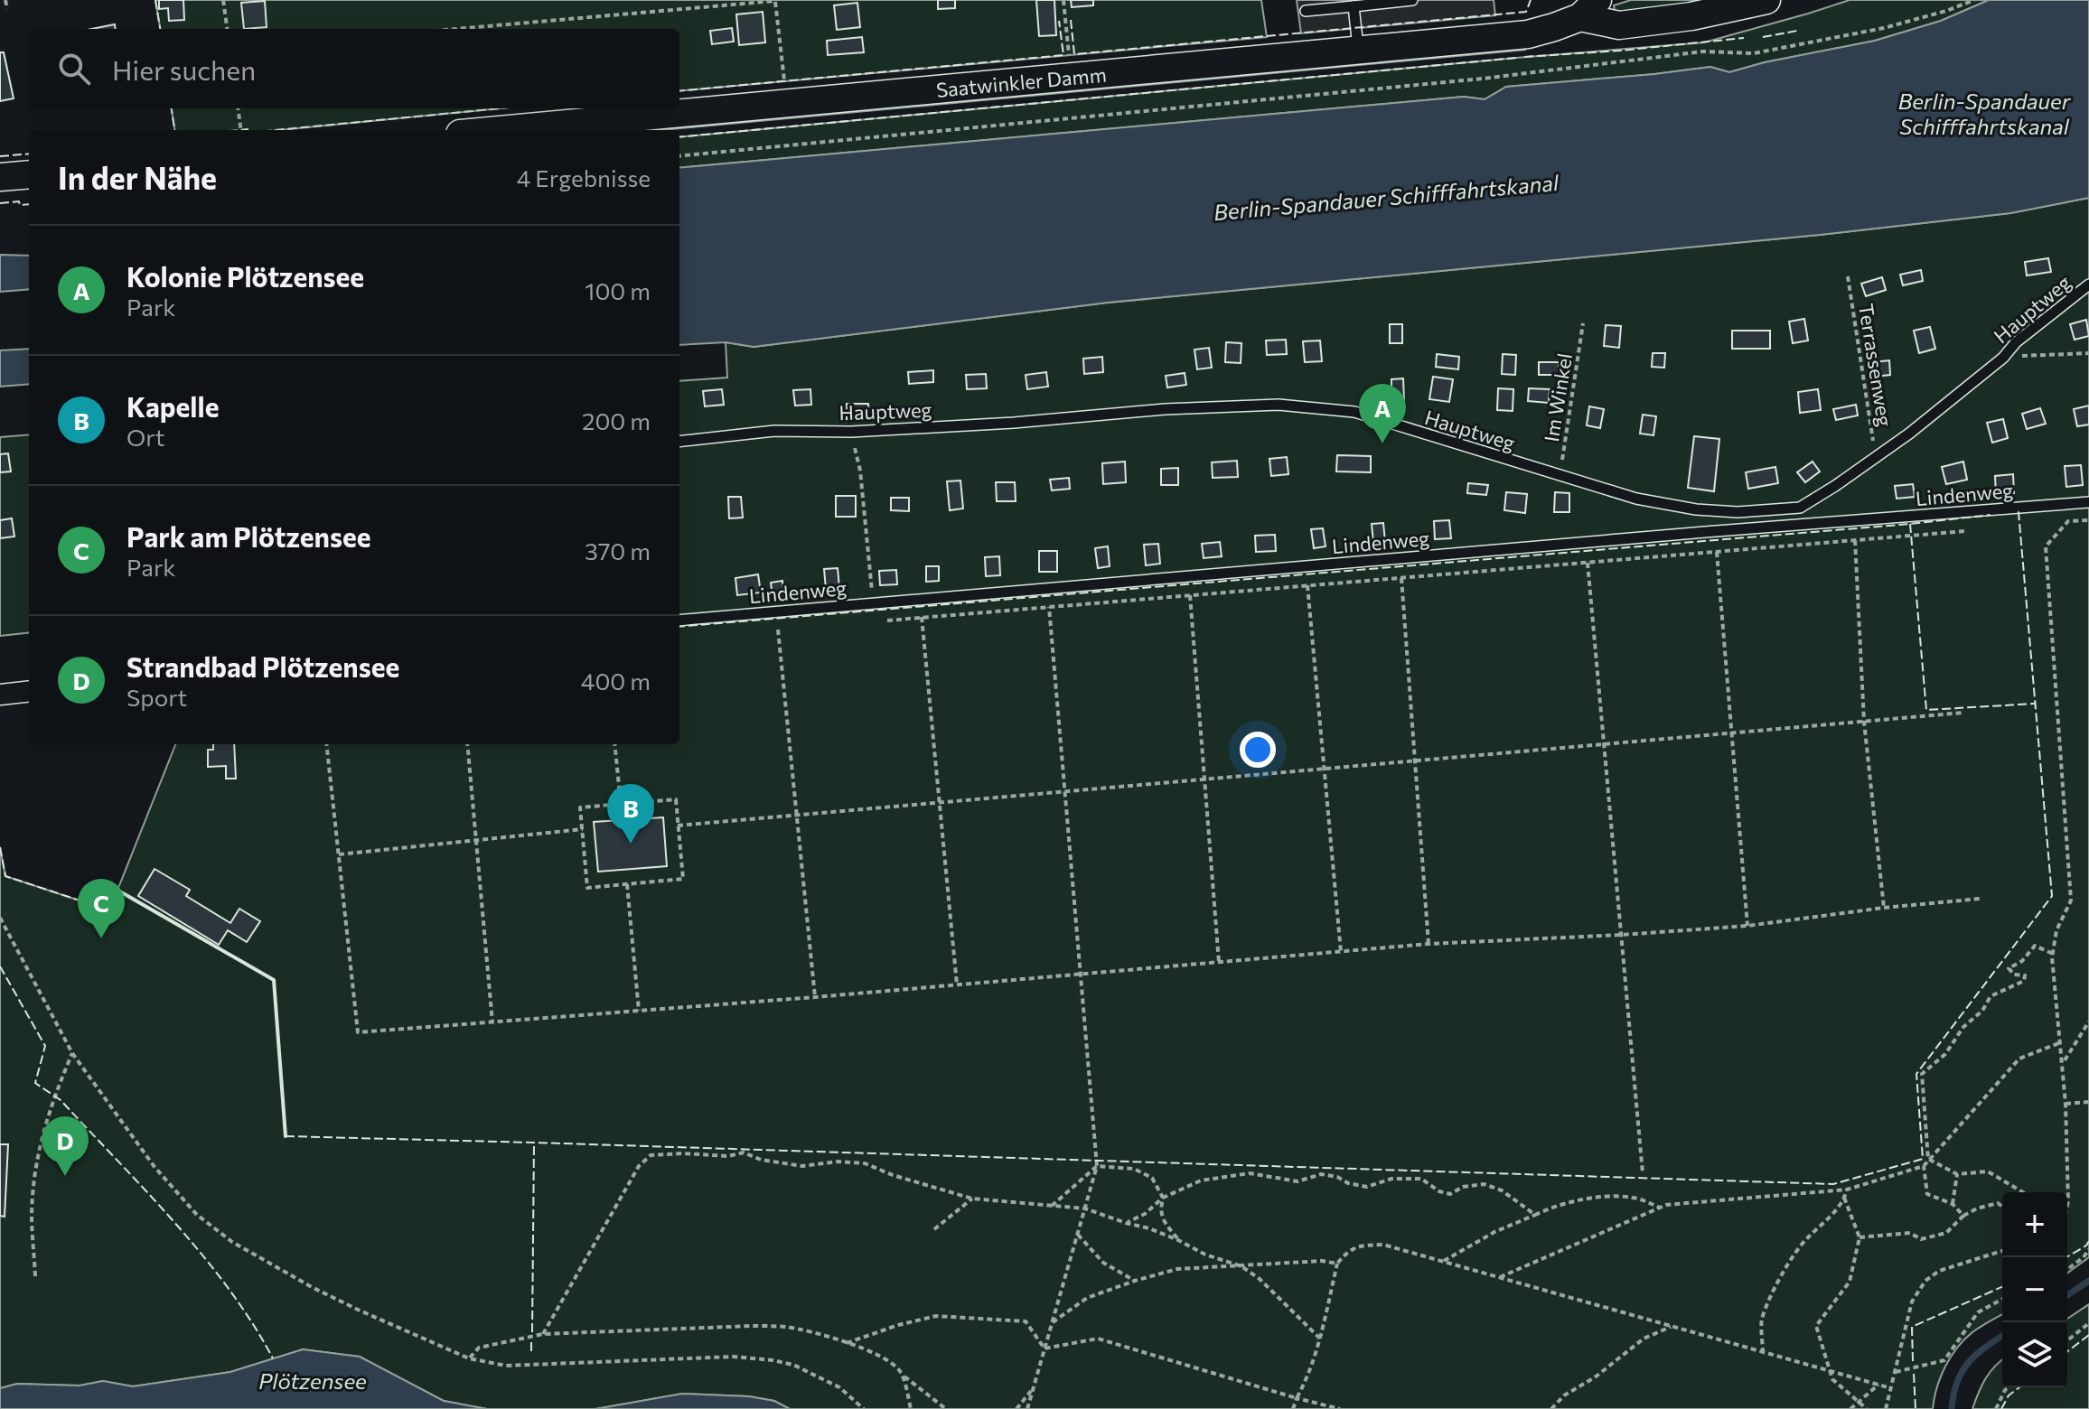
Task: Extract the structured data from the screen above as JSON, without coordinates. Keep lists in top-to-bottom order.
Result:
{
  "streets": {
    "main road": ["Saatwinkler Damm"],
    "lane": ["Hauptweg", "Lindenweg"],
    "path": ["Terrassenweg", "Im Winkel"]
  },
  "crossings": [
    ["Hauptweg", "Terrassenweg"],
    ["Hauptweg", "Im Winkel"]
  ],
  "water": ["Berlin-Spandauer Schifffahrtskanal", "Plötzensee"],
  "page": {
    "search": "Hier suchen",
    "heading": ["In der Nähe", "4 Ergebnisse"],
    "list": [
      {
        "mark": "A",
        "name": "Kolonie Plötzensee",
        "note": "Park",
        "value": "100 m"
      },
      {
        "mark": "B",
        "name": "Kapelle",
        "note": "Ort",
        "value": "200 m"
      },
      {
        "mark": "C",
        "name": "Park am Plötzensee",
        "note": "Park",
        "value": "370 m"
      },
      {
        "mark": "D",
        "name": "Strandbad Plötzensee",
        "note": "Sport",
        "value": "400 m"
      }
    ],
    "pins": [
      "A",
      "B",
      "C",
      "D"
    ],
    "map_buttons": ["+", "−"]
  }
}
